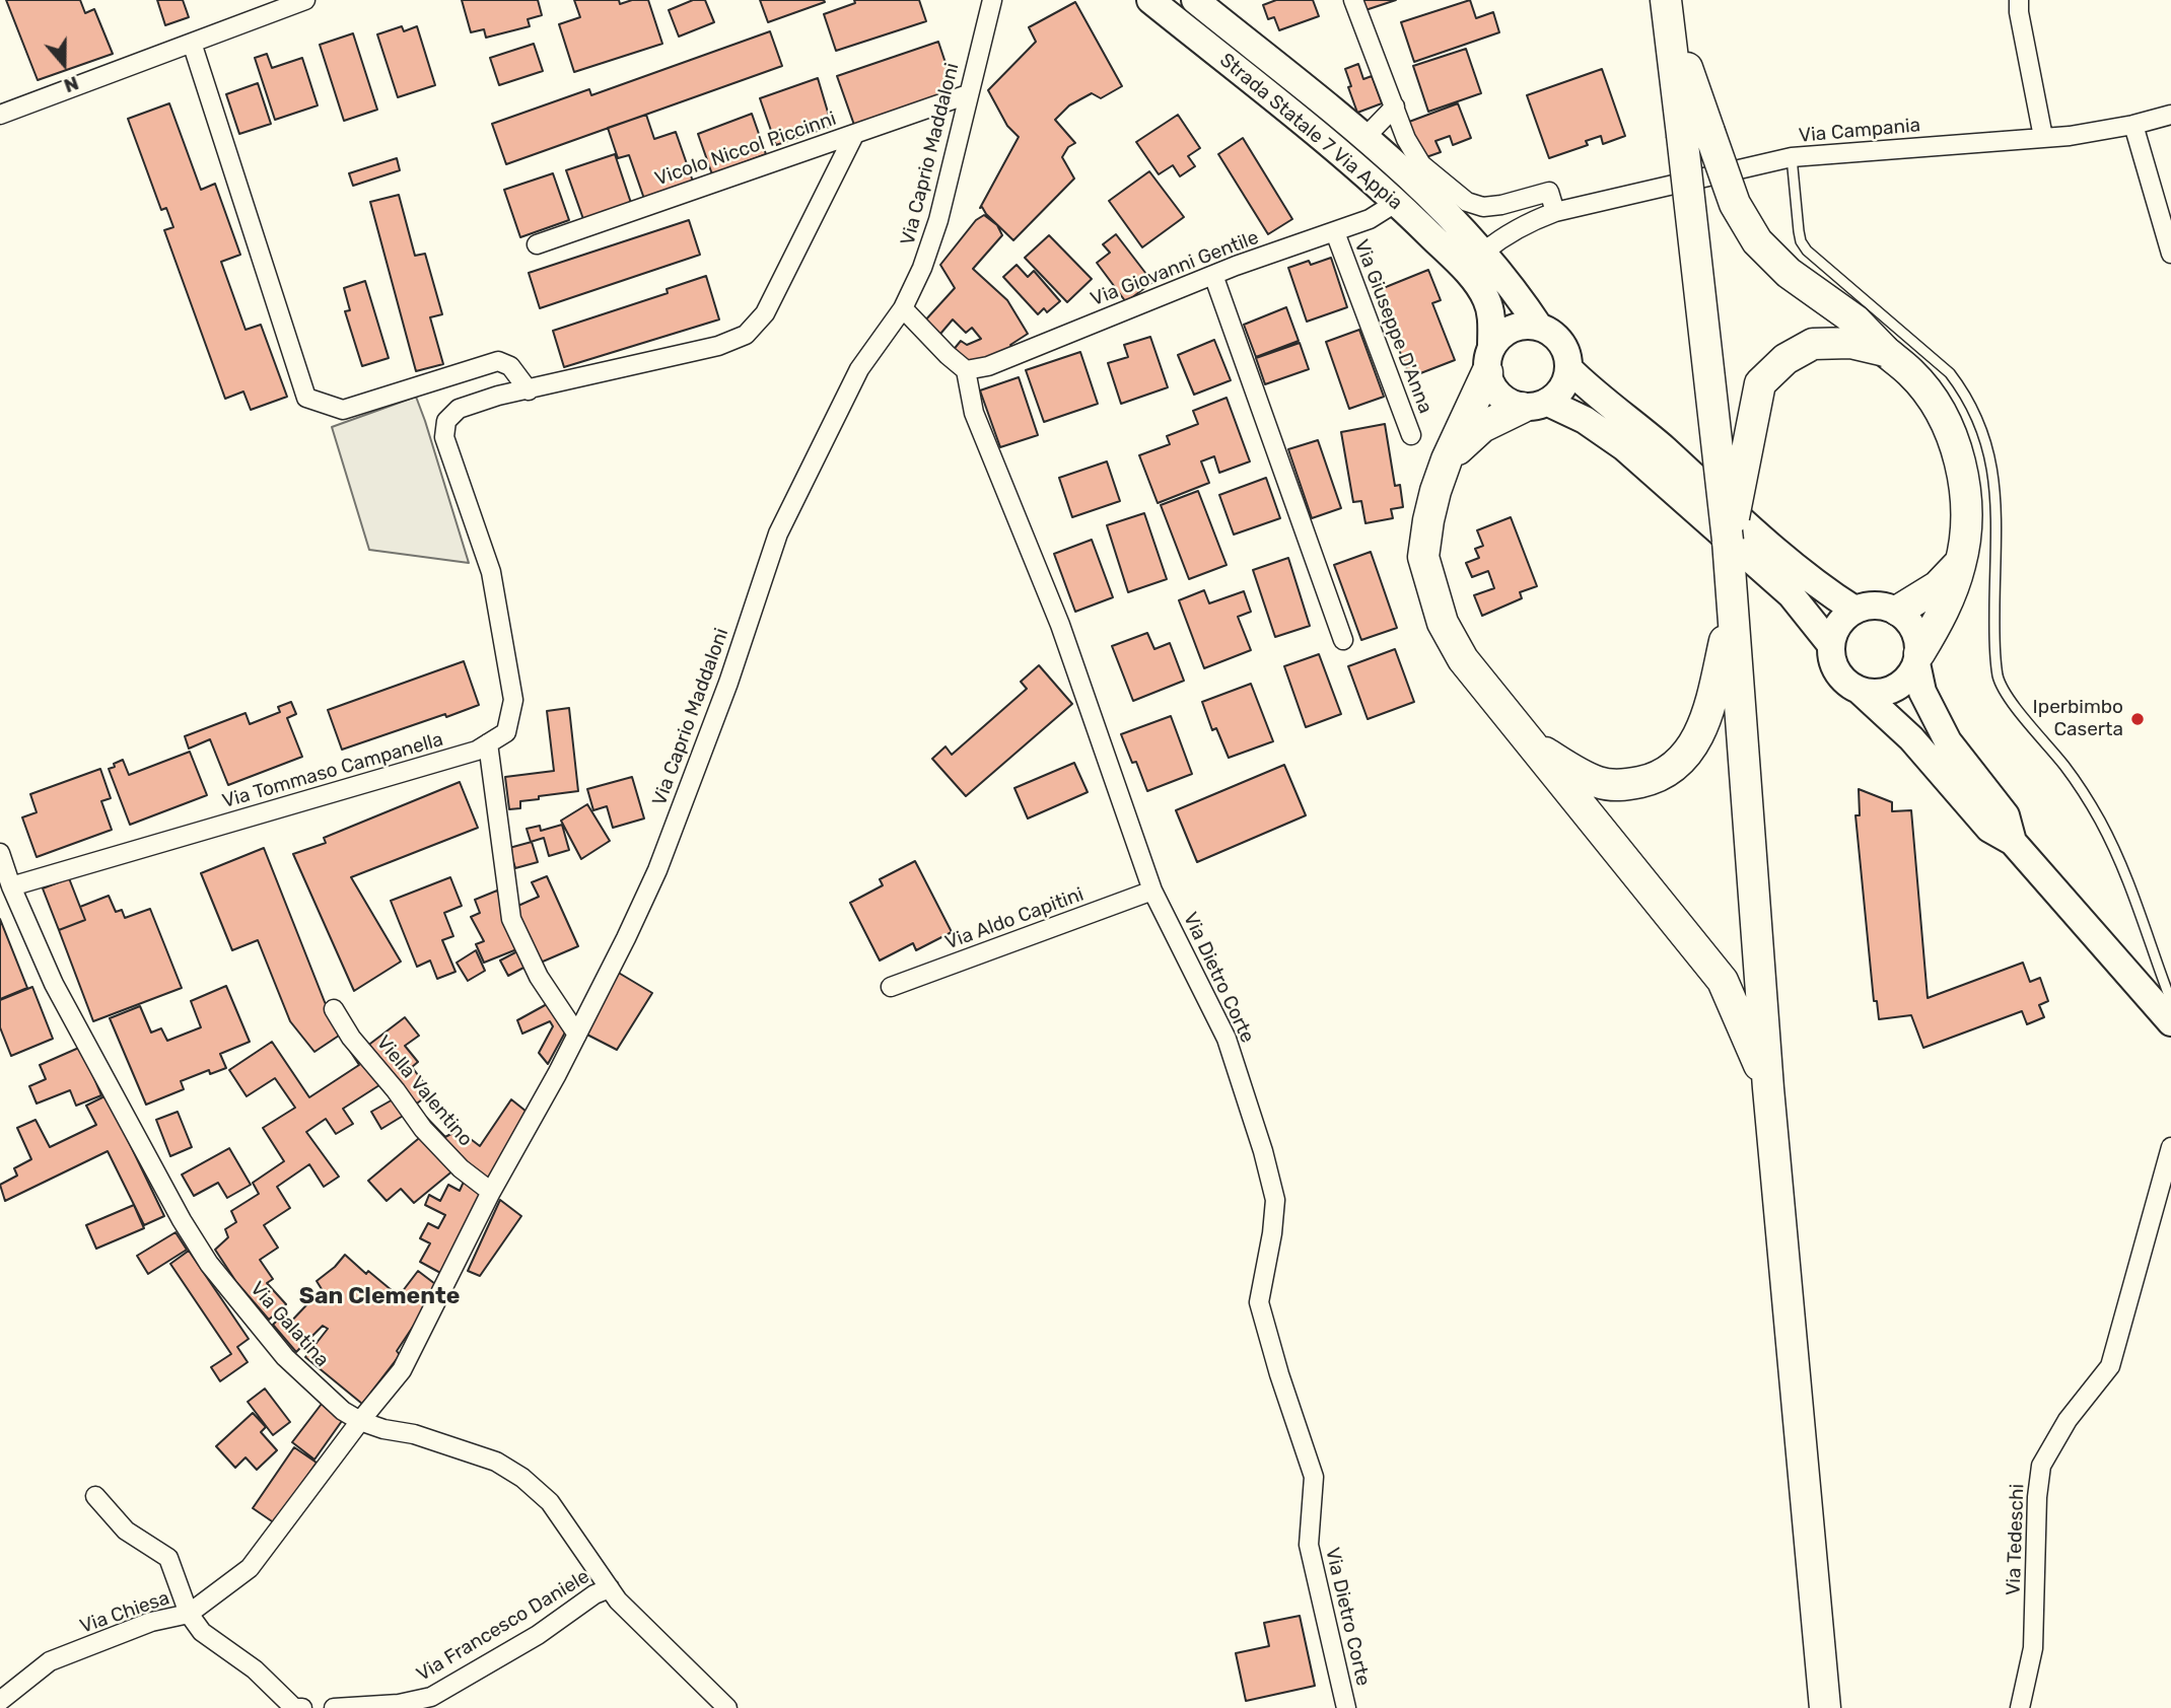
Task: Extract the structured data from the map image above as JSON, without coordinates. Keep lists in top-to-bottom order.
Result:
{
  "streets": {
    "main road": ["Strada Statale 7 Via Appia"],
    "street": [
      "Via Campania",
      "Vicolo Niccol Piccinni",
      "Via Caprio Maddaloni",
      "Via Giovanni Gentile",
      "Via Giuseppe D'Anna",
      "Via Tommaso Campanella",
      "Via Aldo Capitini",
      "Via Dietro Corte",
      "Viella Valentino",
      "Via Galatina",
      "Via Tedeschi",
      "Via Chiesa",
      "Via Francesco Daniele"
    ]
  },
  "crossings": [
    ["Via Campania", "Strada Statale 7 Via Appia"],
    ["Strada Statale 7 Via Appia", "Via Giovanni Gentile"],
    ["Vicolo Niccol Piccinni", "Via Caprio Maddaloni"],
    ["Vicolo Niccol Piccinni", "Via Tommaso Campanella"],
    ["Via Caprio Maddaloni", "Viella Valentino"],
    ["Via Caprio Maddaloni", "Via Galatina"],
    ["Via Caprio Maddaloni", "Via Chiesa"],
    ["Via Giovanni Gentile", "Via Giuseppe D'Anna"],
    ["Via Giovanni Gentile", "Via Dietro Corte"],
    ["Via Tommaso Campanella", "Via Galatina"],
    ["Via Aldo Capitini", "Via Dietro Corte"],
    ["Via Galatina", "Via Chiesa"],
    ["Via Galatina", "Via Francesco Daniele"]
  ],
  "districts": ["San Clemente"],
  "places": ["Iperbimbo Caserta"],
  "north": "bottom"
}
